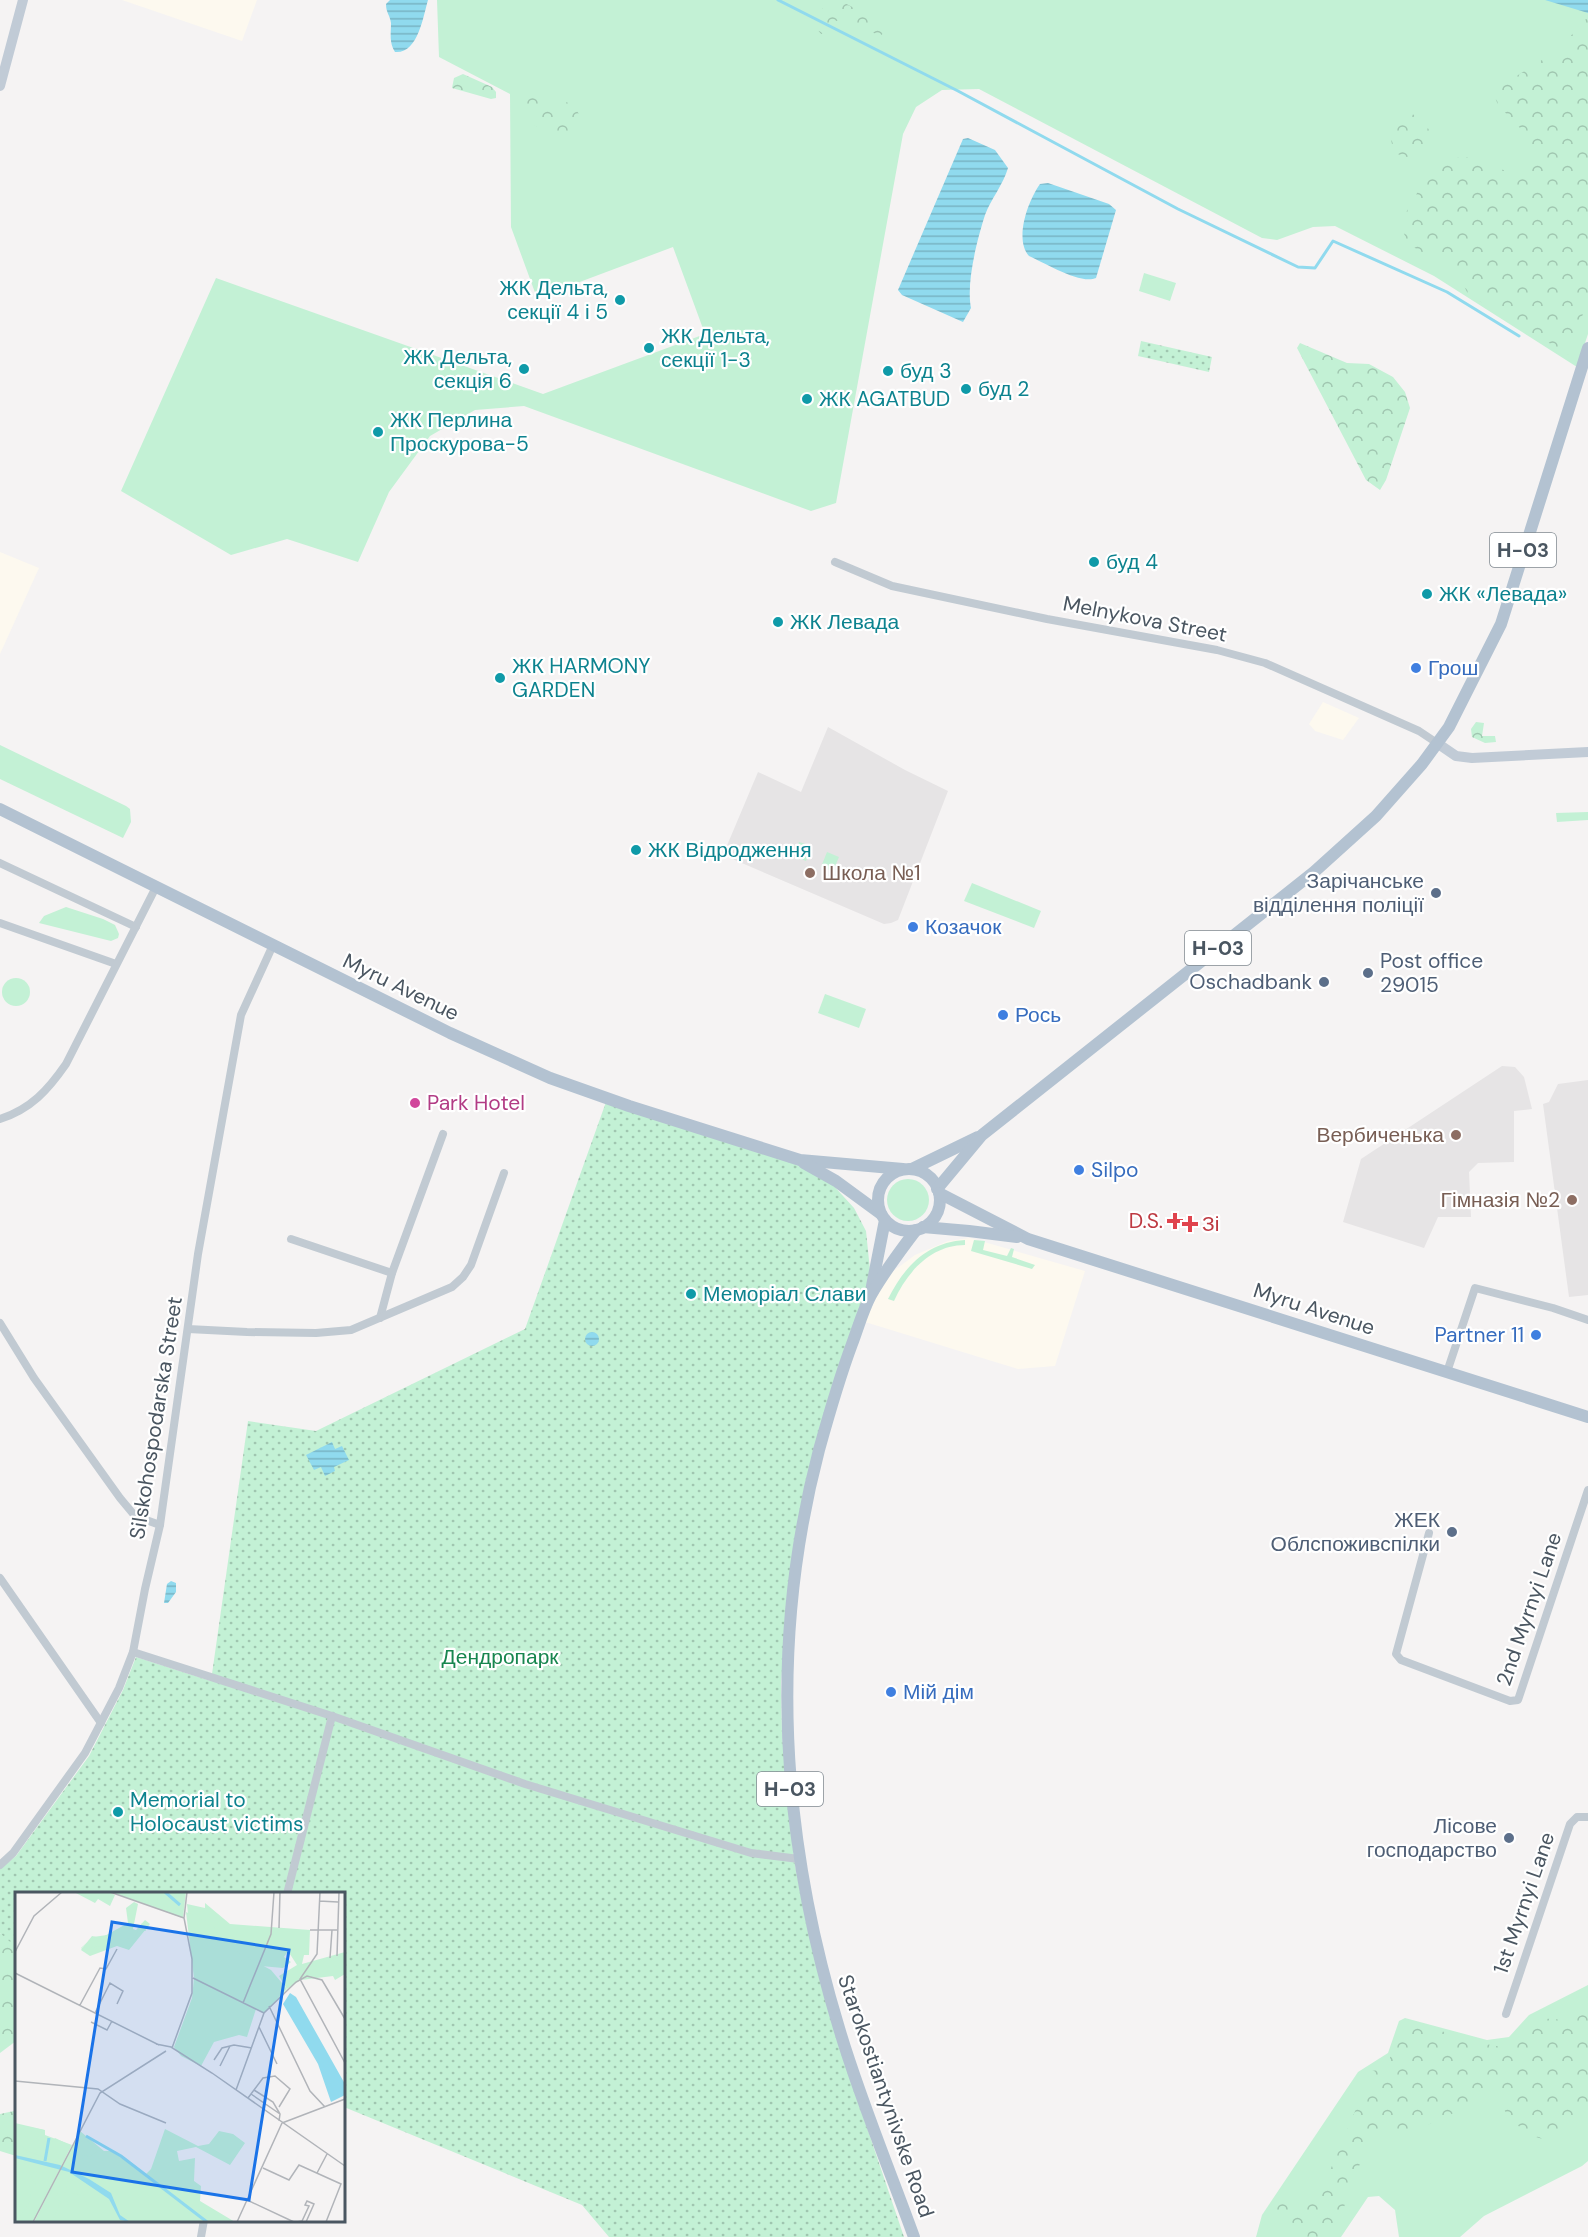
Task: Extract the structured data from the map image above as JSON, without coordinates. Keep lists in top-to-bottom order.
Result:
{
  "streets": {
    "main road": ["Н-03", "Myru Avenue", "Starokostiantynivske Road"],
    "street": [
      "Melnykova Street",
      "Silskohospodarska Street",
      "2nd Myrnyi Lane",
      "1st Myrnyi Lane"
    ]
  },
  "crossings": [
    ["Н-03", "Melnykova Street"],
    ["Н-03", "Myru Avenue"],
    ["Н-03", "Starokostiantynivske Road"],
    ["Myru Avenue", "Silskohospodarska Street"]
  ],
  "parks": ["Дендропарк"],
  "places": {
    "other": [
      "ЖК Дельта, секції 4 і 5",
      "ЖК Дельта, секції 1-3",
      "ЖК Дельта, секція 6",
      "буд 3",
      "буд 2",
      "ЖК AGATBUD",
      "ЖК Перлина Проскурова-5",
      "буд 4",
      "ЖК «Левада»",
      "ЖК Левада",
      "Грош",
      "ЖК HARMONY GARDEN",
      "ЖК Відродження",
      "Школа №1",
      "Зарічанське відділення поліції",
      "Козачок",
      "Post office 29015",
      "Oschadbank",
      "Рось",
      "Park Hotel",
      "Вербиченька",
      "Silpo",
      "Гімназія №2",
      "Меморіал Слави",
      "Partner 11",
      "ЖЕК Облспоживспілки",
      "Мій дім",
      "Memorial to Holocaust victims",
      "Лісове господарство"
    ],
    "health": ["D.S.", "Зі"]
  }
}
